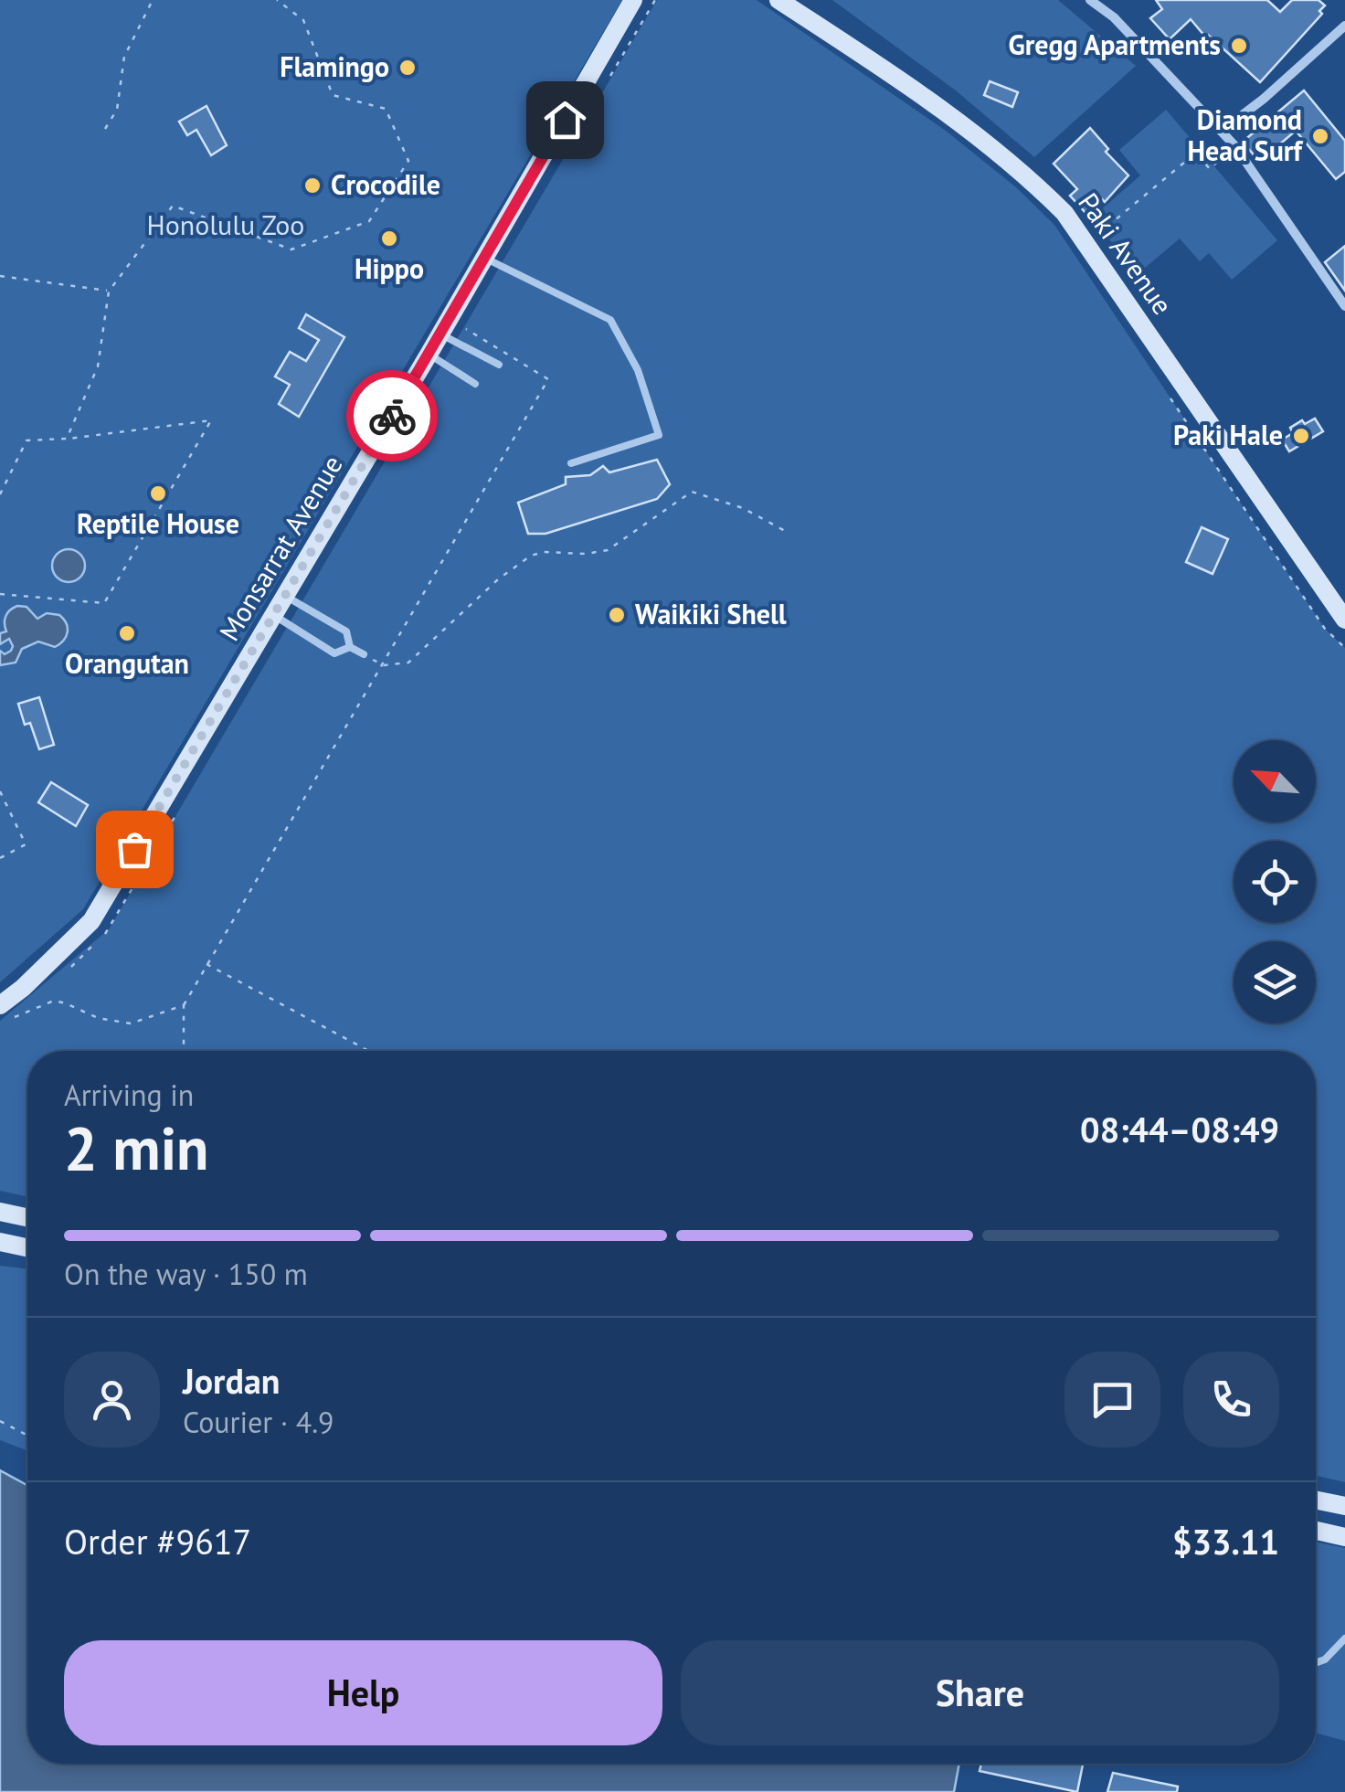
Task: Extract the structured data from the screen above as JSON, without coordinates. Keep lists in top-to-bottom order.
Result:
{
  "streets": {
    "street": ["Paki Avenue", "Monsarrat Avenue"]
  },
  "parks": ["Honolulu Zoo"],
  "places": [
    "Gregg Apartments",
    "Flamingo",
    "Diamond Head Surf",
    "Crocodile",
    "Hippo",
    "Paki Hale",
    "Reptile House",
    "Waikiki Shell",
    "Orangutan"
  ],
  "north": "top left",
  "page": {
    "heading": ["2 min", "Arriving in", "08:44–08:49"],
    "panel": [
      "Jordan",
      "Courier · 4.9",
      "Order #9617",
      "$33.11"
    ],
    "bar": "On the way · 150 m",
    "buttons": ["Help", "Share"]
  }
}
